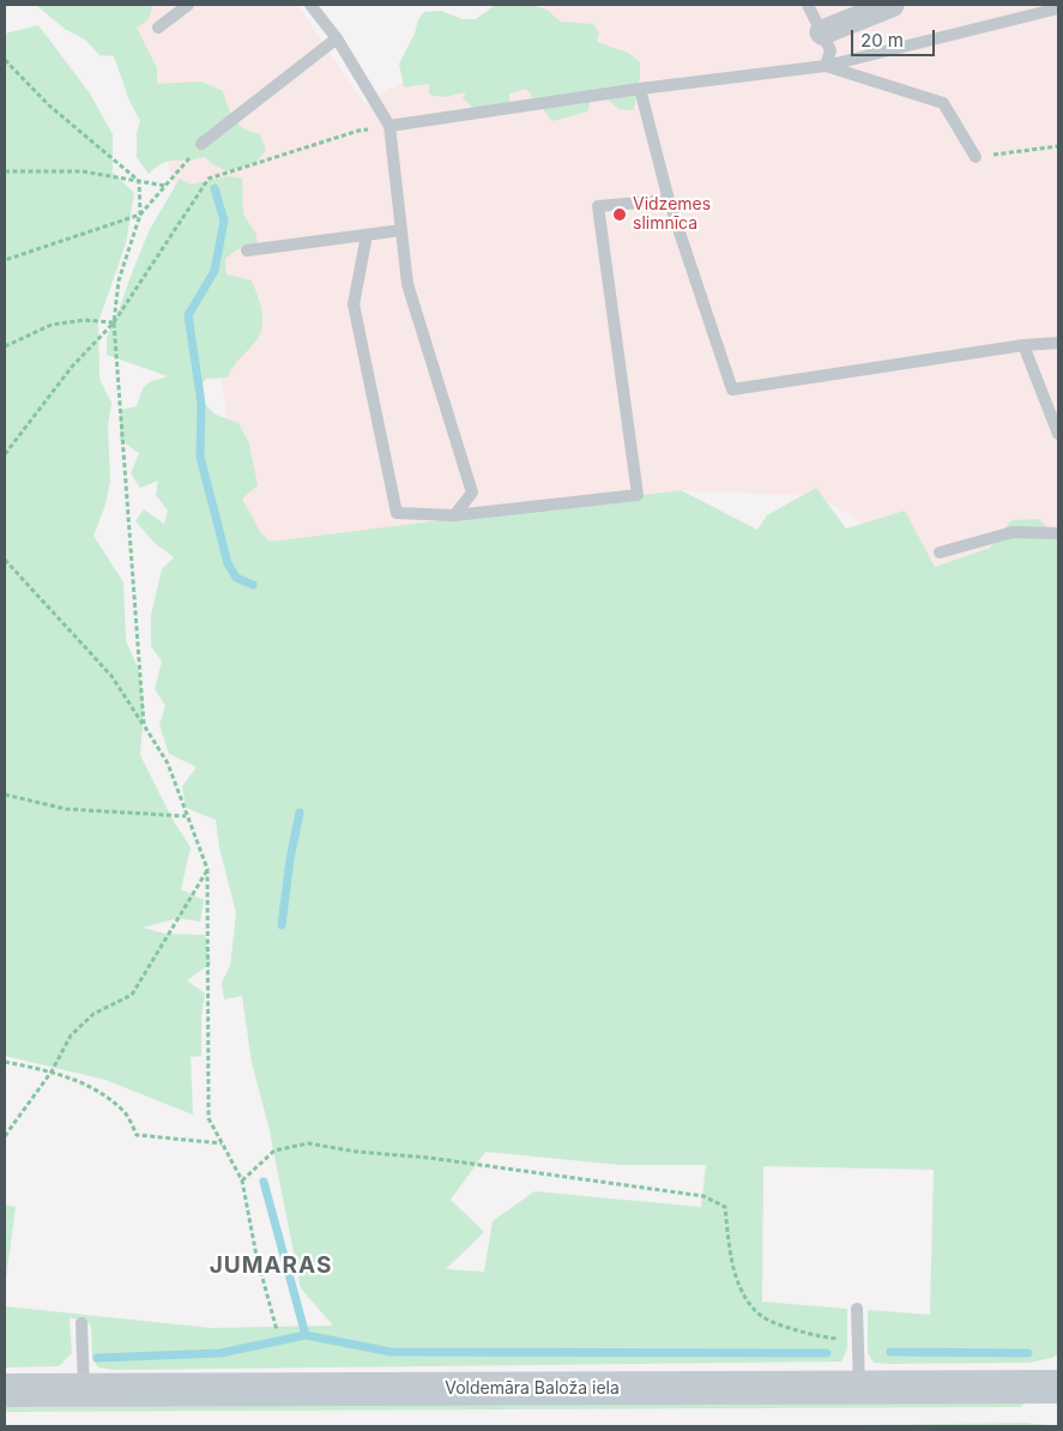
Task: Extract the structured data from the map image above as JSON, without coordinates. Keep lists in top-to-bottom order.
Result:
{
  "streets": {
    "main road": ["Voldemāra Baloža iela"]
  },
  "districts": ["JUMARAS"],
  "places": ["Vidzemes slimnīca"],
  "scale_bar": "20 m"
}
